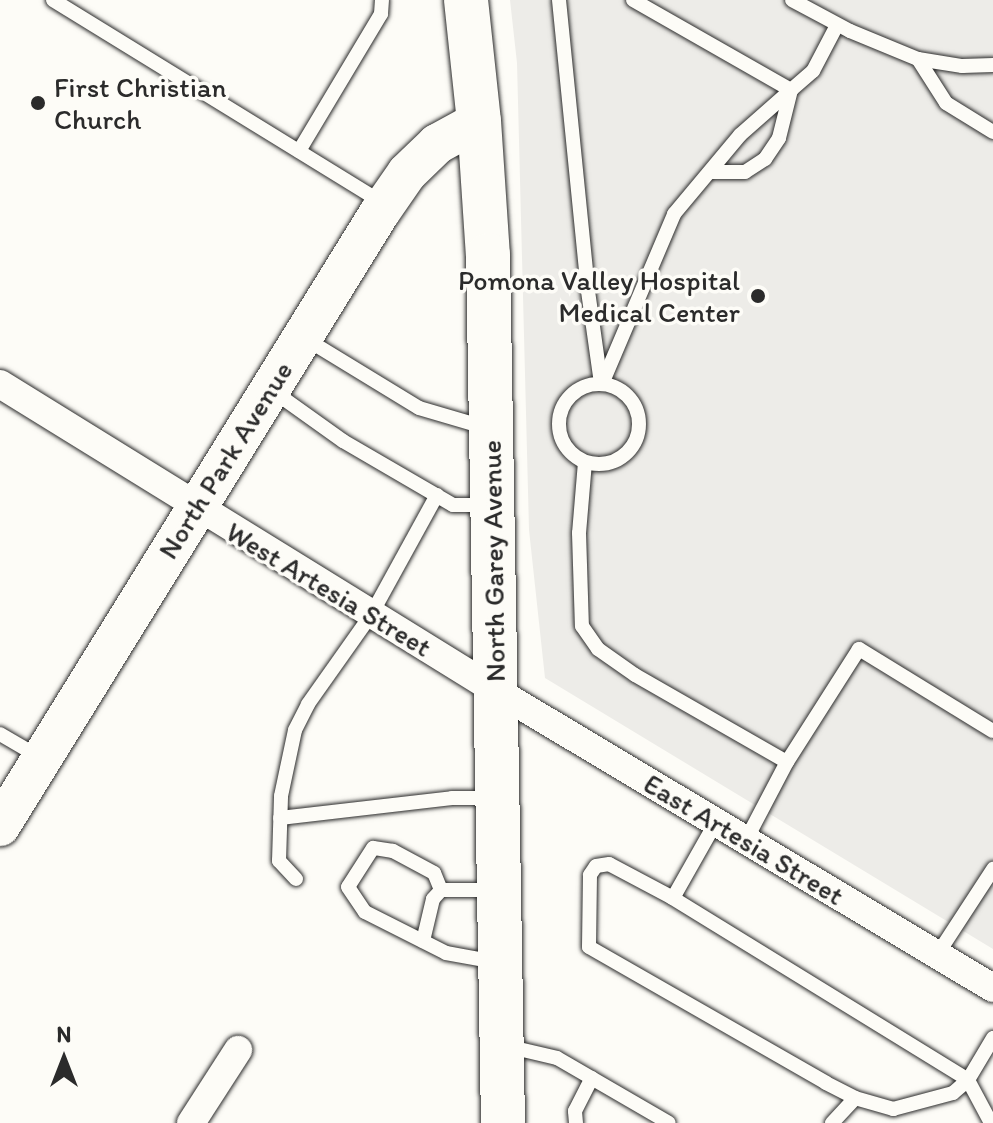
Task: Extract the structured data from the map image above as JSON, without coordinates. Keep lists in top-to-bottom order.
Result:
{
  "streets": {
    "main road": ["North Garey Avenue"],
    "street": ["North Park Avenue", "West Artesia Street", "East Artesia Street"]
  },
  "crossings": [
    ["North Park Avenue", "North Garey Avenue"],
    ["North Park Avenue", "West Artesia Street"],
    ["North Garey Avenue", "West Artesia Street"],
    ["North Garey Avenue", "East Artesia Street"],
    ["West Artesia Street", "East Artesia Street"]
  ],
  "places": ["First Christian Church", "Pomona Valley Hospital Medical Center"],
  "north": "top"
}
